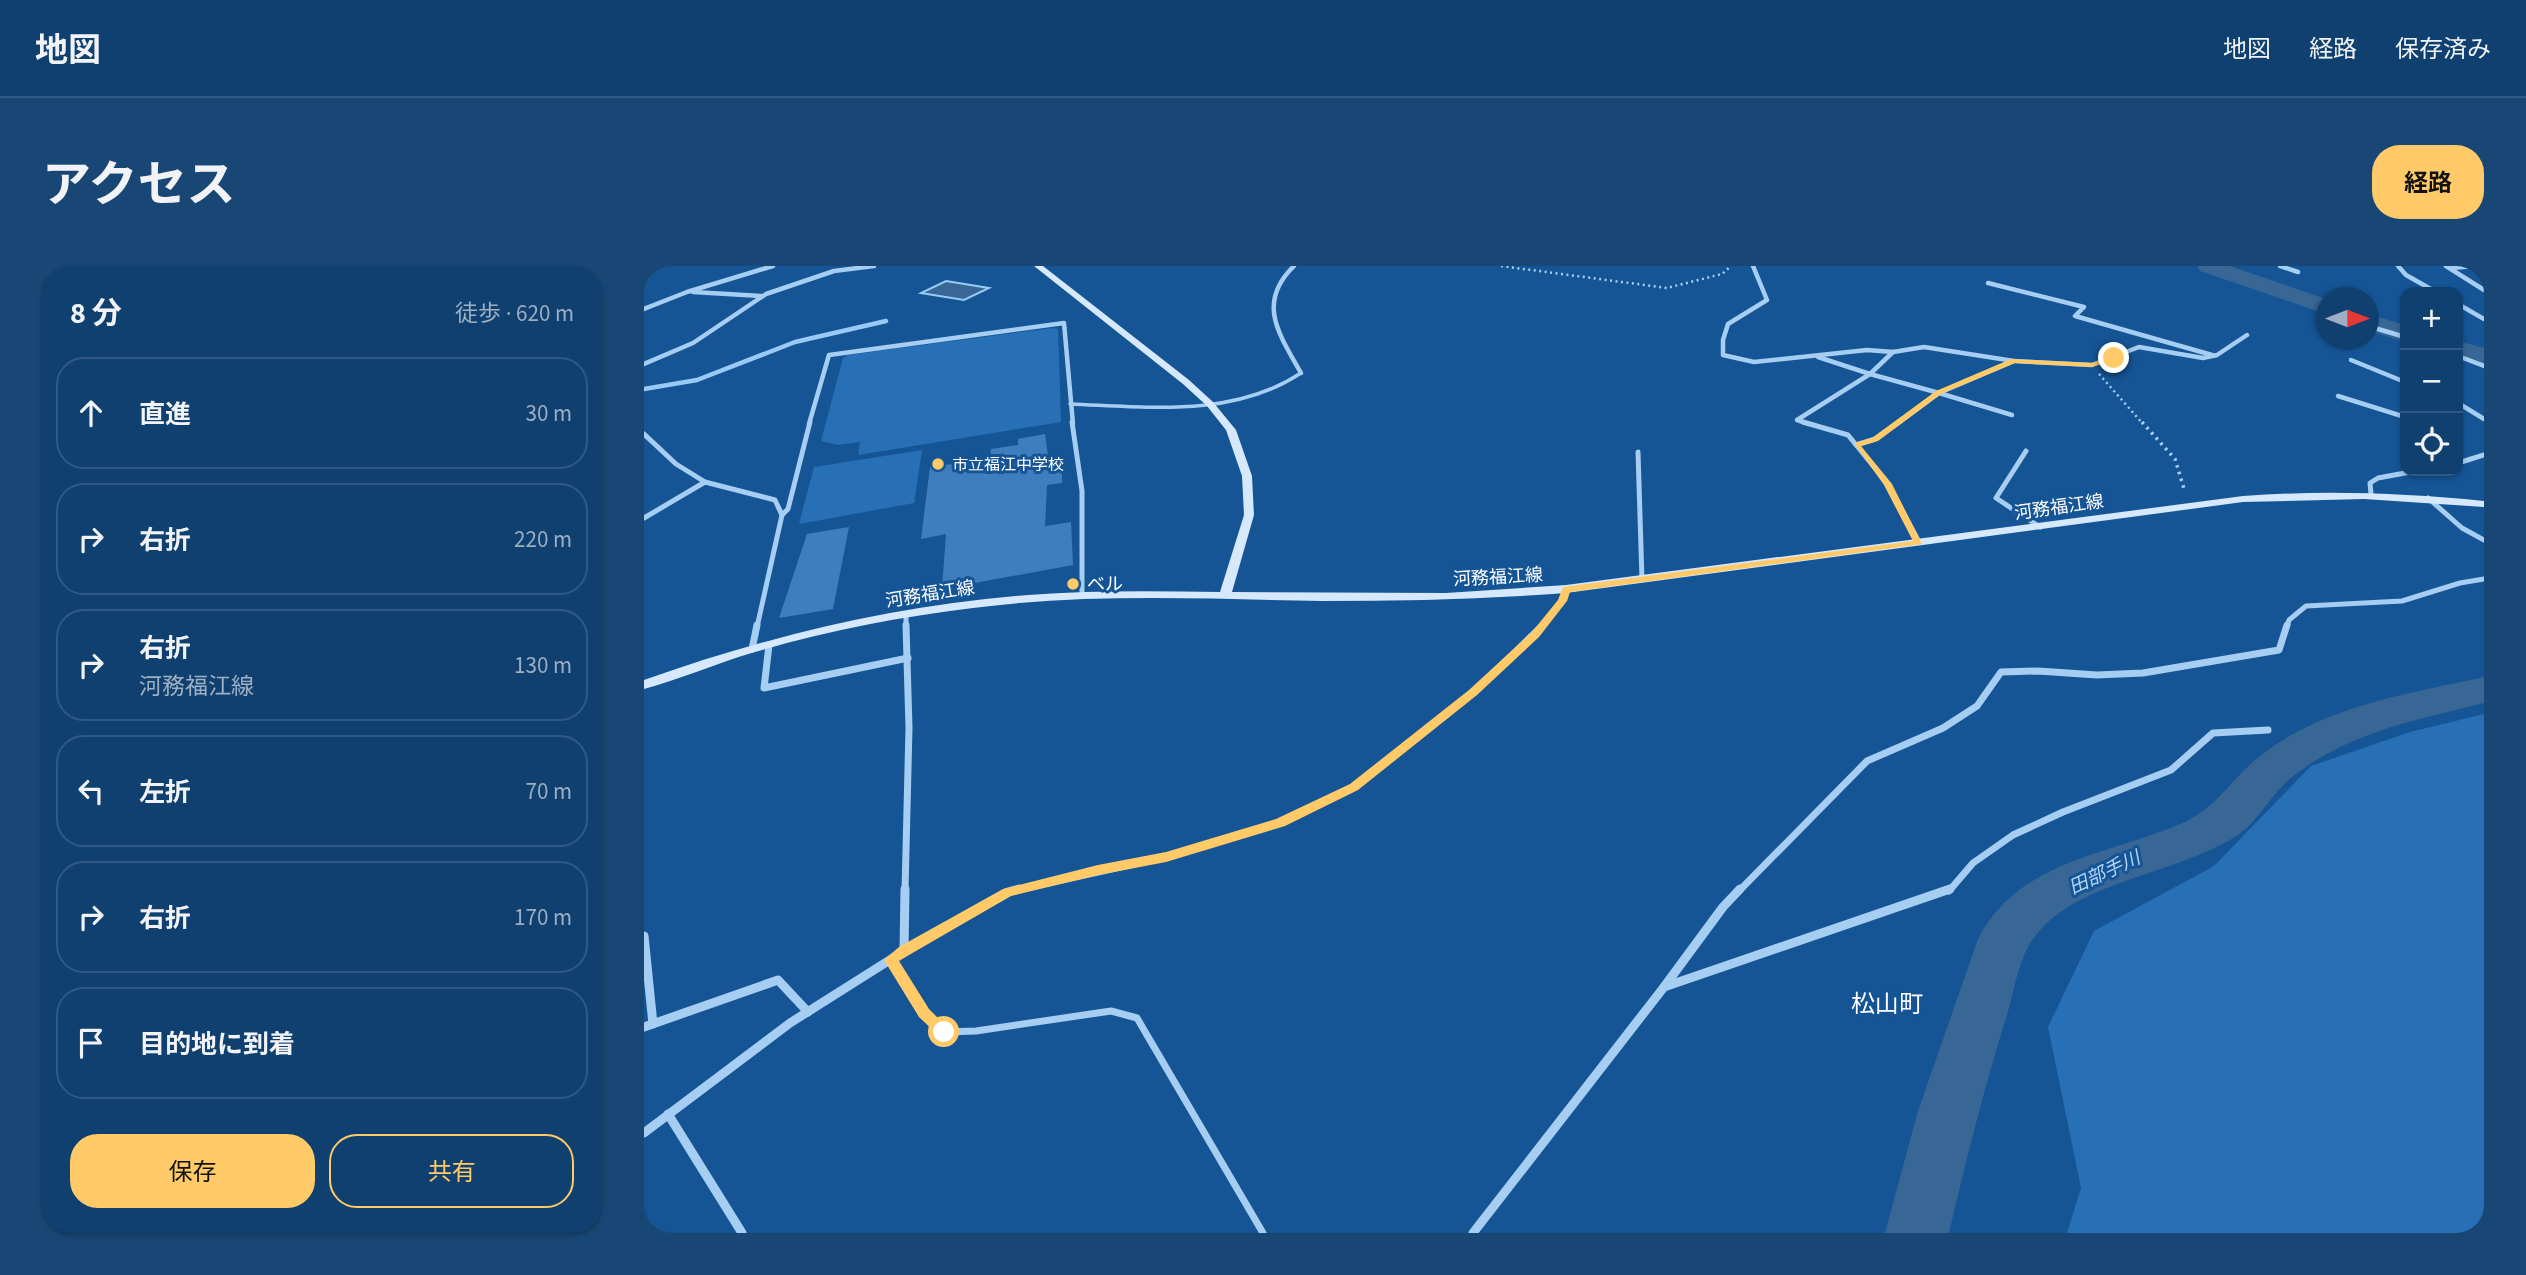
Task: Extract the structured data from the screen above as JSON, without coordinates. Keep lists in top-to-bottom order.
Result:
{
  "streets": {
    "main road": ["河務福江線"]
  },
  "districts": ["松山町"],
  "water": ["田部手川"],
  "places": ["市立福江中学校", "ベル"],
  "north": "right",
  "page": {
    "header": "地図",
    "nav": ["地図", "経路", "保存済み"],
    "title": "アクセス",
    "buttons": [
      "経路",
      ["保存", "共有"]
    ],
    "heading": ["8 分", "徒歩 · 620 m"],
    "map_buttons": ["+", "−"],
    "list": [
      ["直進", "30 m"],
      ["右折", "220 m"],
      ["右折", "河務福江線", "130 m"],
      ["左折", "70 m"],
      ["右折", "170 m"],
      "目的地に到着"
    ]
  }
}
